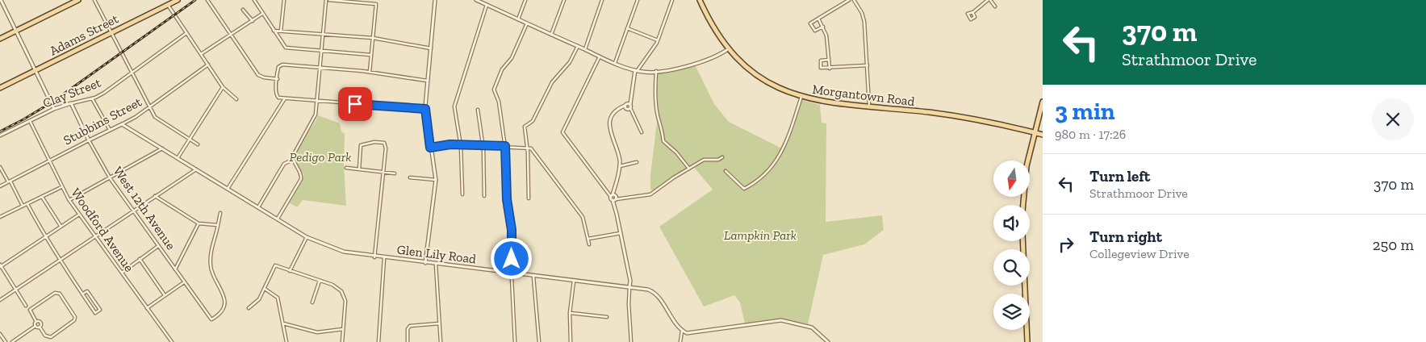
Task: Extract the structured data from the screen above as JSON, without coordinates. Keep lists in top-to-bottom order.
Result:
{
  "streets": {
    "main road": ["Adams Street", "Morgantown Road"],
    "street": [
      "Clay Street",
      "Stubbins Street",
      "West 12th Avenue",
      "Woodford Avenue",
      "Glen Lily Road"
    ]
  },
  "crossings": [
    ["Clay Street", "West 12th Avenue"],
    ["Clay Street", "Woodford Avenue"],
    ["Stubbins Street", "West 12th Avenue"],
    ["Stubbins Street", "Woodford Avenue"],
    ["Stubbins Street", "Glen Lily Road"]
  ],
  "parks": ["Pedigo Park", "Lampkin Park"],
  "north": "bottom",
  "page": {
    "turn": ["370 m", "Strathmoor Drive"],
    "heading": ["3 min", "980 m · 17:26"],
    "list": [
      {
        "name": "Turn left",
        "note": "Strathmoor Drive",
        "value": "370 m"
      },
      {
        "name": "Turn right",
        "note": "Collegeview Drive",
        "value": "250 m"
      }
    ]
  }
}
